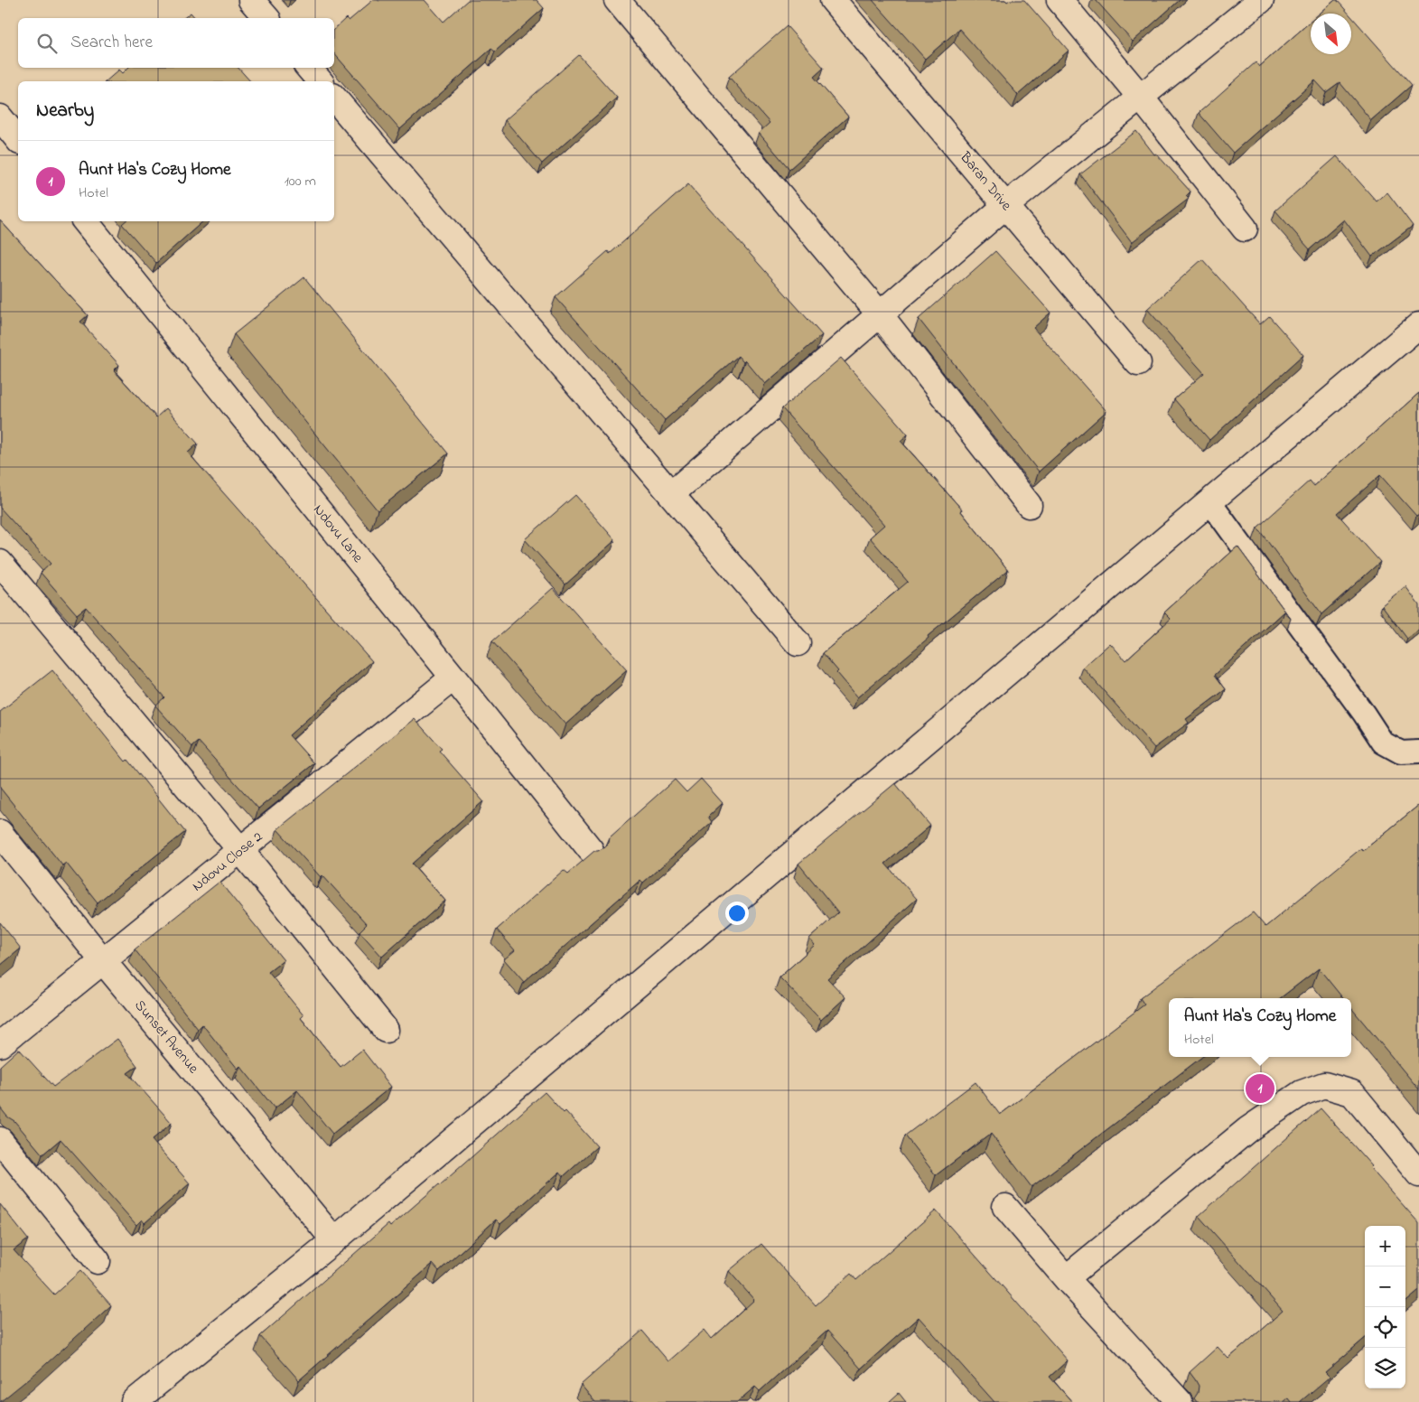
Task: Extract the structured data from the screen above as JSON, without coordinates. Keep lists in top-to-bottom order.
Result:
{
  "streets": {
    "street": [
      "Baran Drive",
      "Ndovu Lane",
      "Ndovu Close 2",
      "Sunset Avenue"
    ]
  },
  "crossings": [
    ["Ndovu Lane", "Ndovu Close 2"],
    ["Ndovu Close 2", "Sunset Avenue"]
  ],
  "north": "bottom right",
  "page": {
    "search": "Search here",
    "heading": "Nearby",
    "list": [
      {
        "mark": "1",
        "name": "Aunt Ha's Cozy Home",
        "note": "Hotel",
        "value": "100 m"
      }
    ],
    "popup": ["Aunt Ha's Cozy Home", "Hotel"],
    "pins": "1",
    "map_buttons": ["+", "−"]
  }
}
